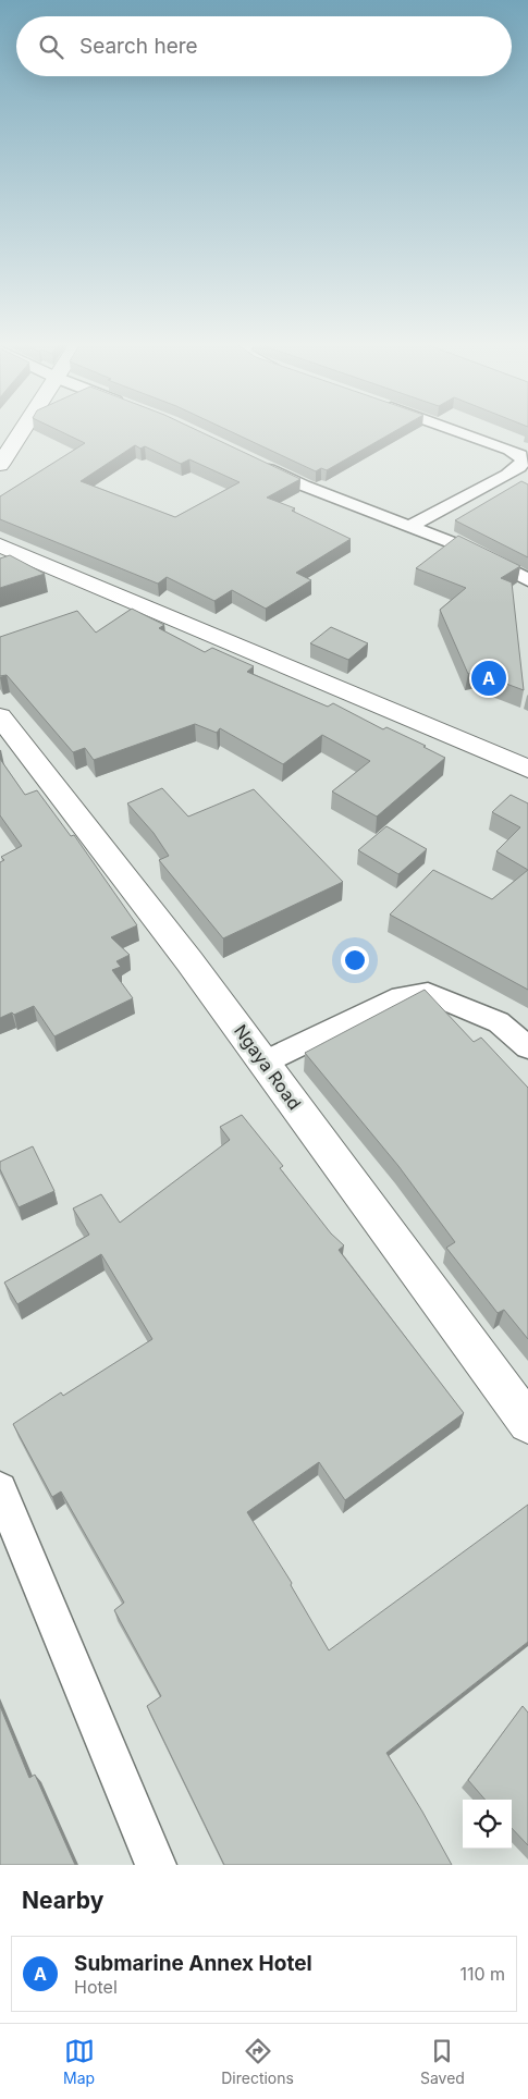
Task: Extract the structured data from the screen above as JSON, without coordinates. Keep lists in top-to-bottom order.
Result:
{
  "streets": {
    "street": ["Ngaya Road"]
  },
  "page": {
    "search": "Search here",
    "pins": "A",
    "heading": "Nearby",
    "list": [
      {
        "mark": "A",
        "name": "Submarine Annex Hotel",
        "note": "Hotel",
        "value": "110 m"
      }
    ],
    "nav": ["Map", "Directions", "Saved"]
  }
}
